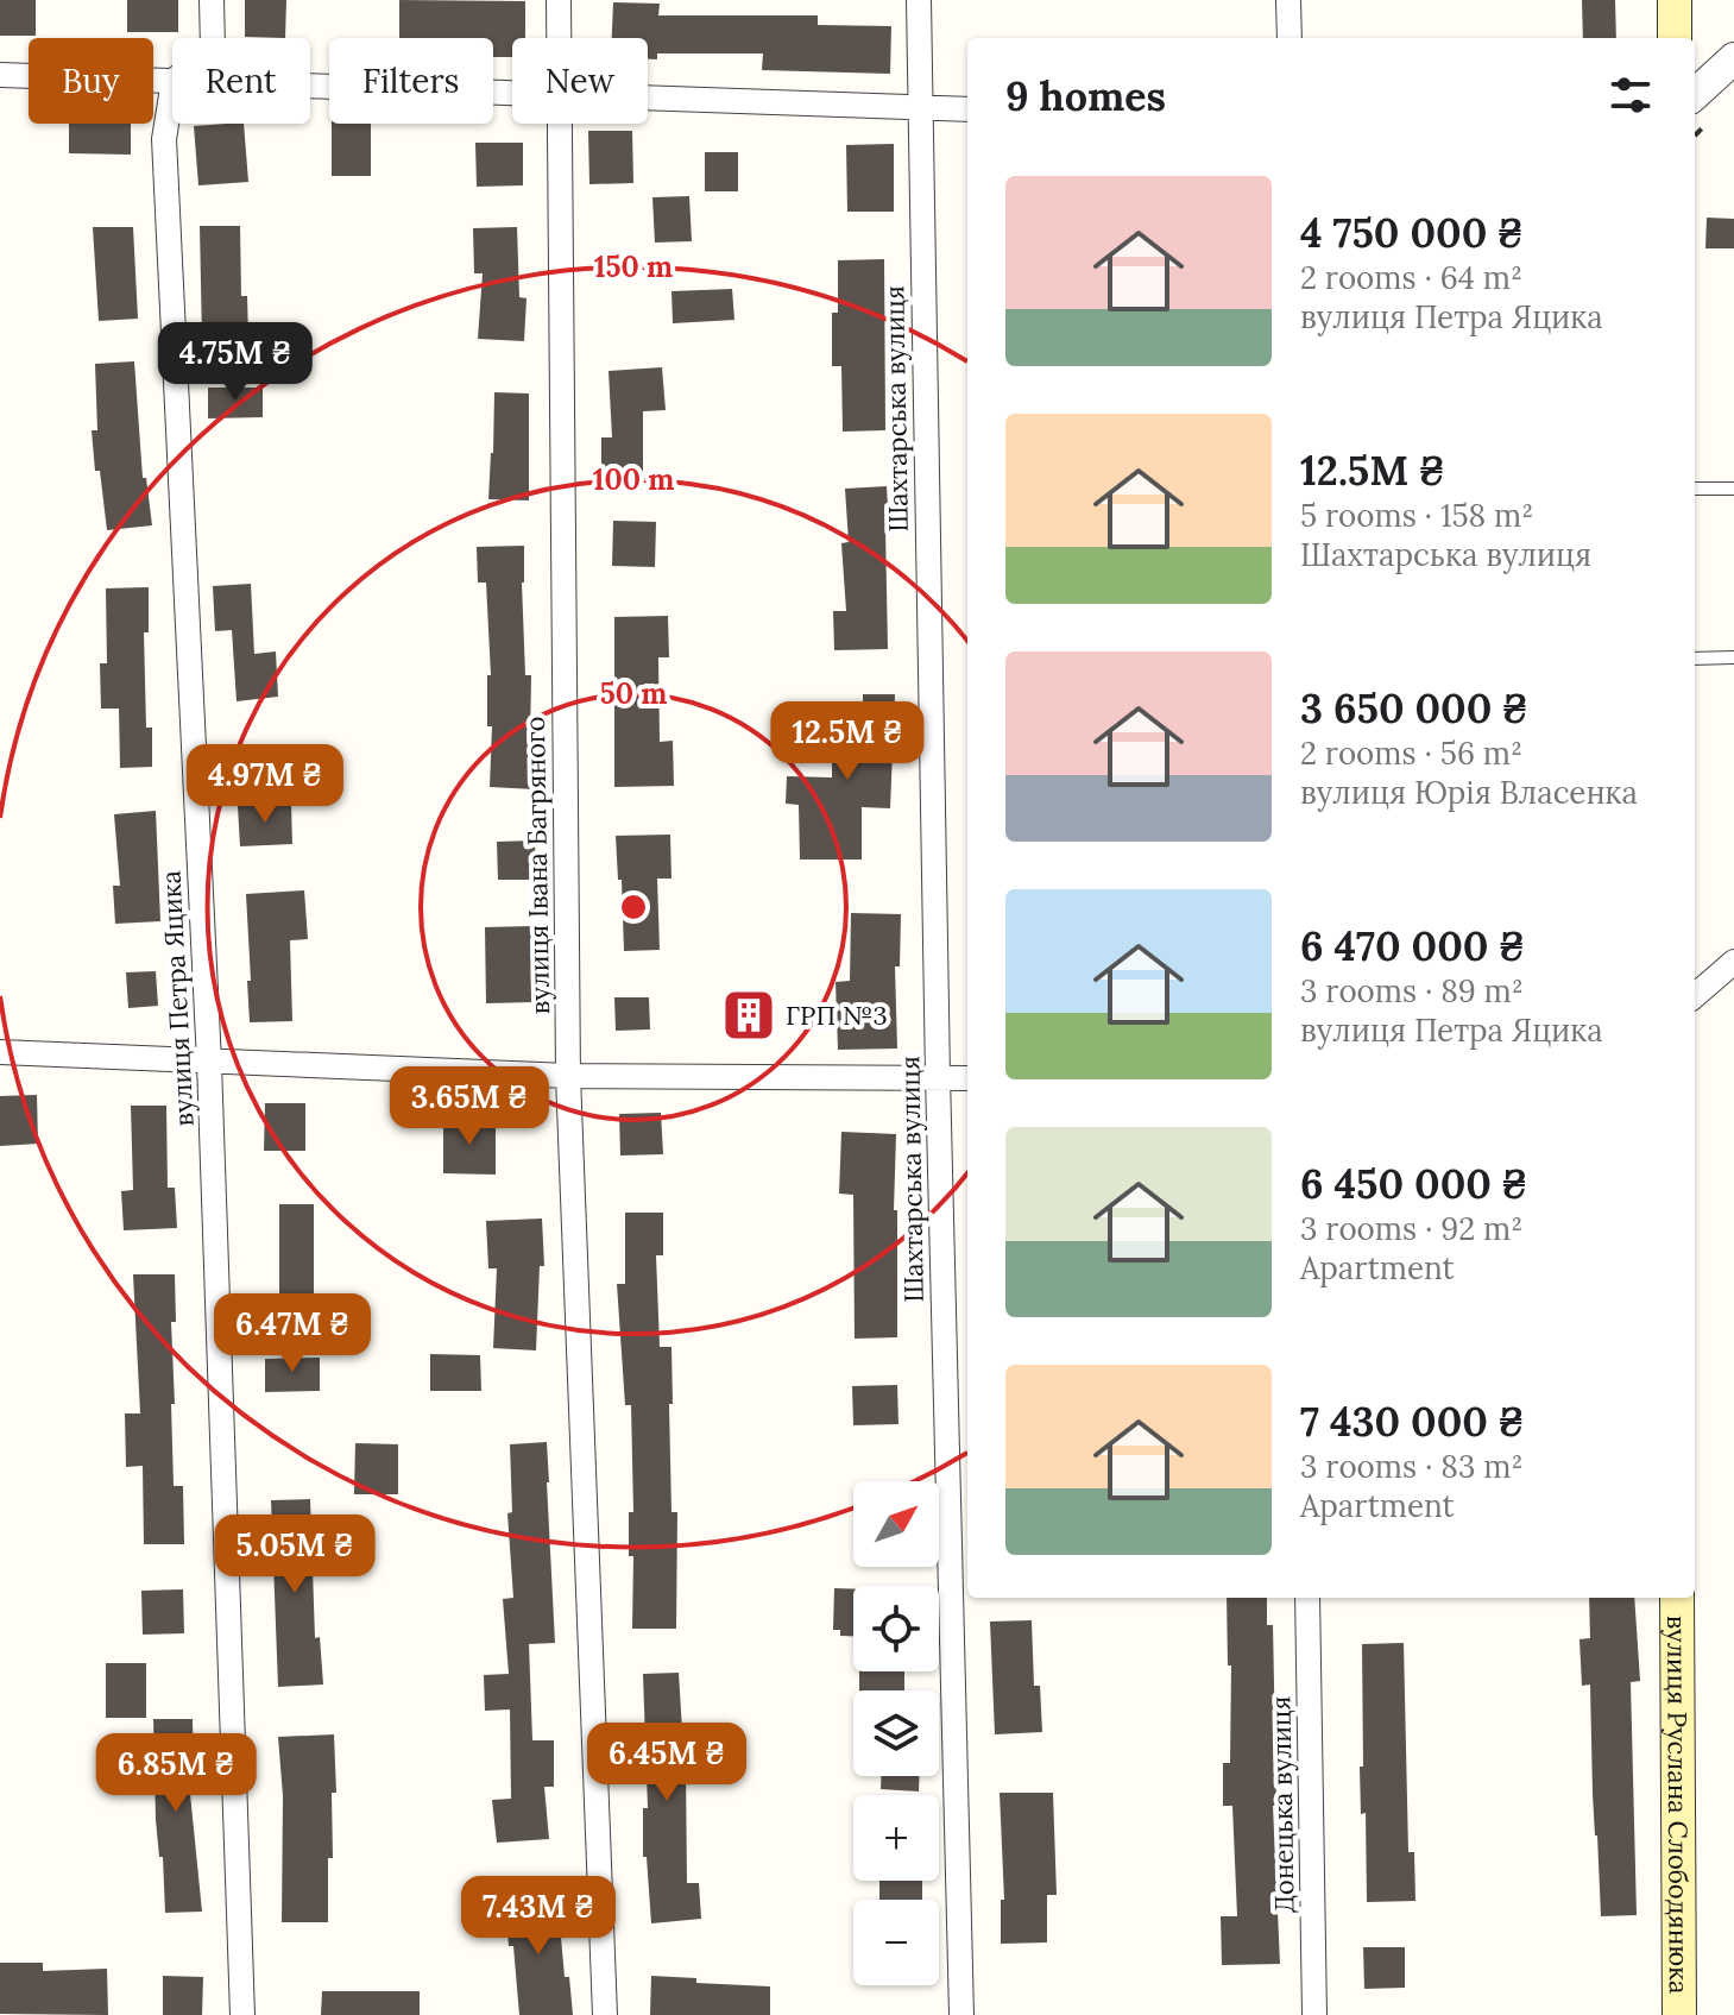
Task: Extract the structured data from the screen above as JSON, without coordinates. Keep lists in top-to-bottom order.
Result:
{
  "streets": {
    "main road": ["вулиця Руслана Слободянюка"],
    "street": [
      "Шахтарська вулиця",
      "вулиця Івана Багряного",
      "вулиця Петра Яцика",
      "Донецька вулиця"
    ]
  },
  "places": {
    "building": ["ГРП №3"]
  },
  "north": "top right",
  "page": {
    "chip": [
      "Buy",
      "Rent",
      "Filters",
      "New"
    ],
    "heading": "9 homes",
    "list": [
      {
        "name": "4 750 000 ₴",
        "note": "2 rooms · 64 m² · вулиця Петра Яцика"
      },
      {
        "name": "12.5M ₴",
        "note": "5 rooms · 158 m² · Шахтарська вулиця"
      },
      {
        "name": "3 650 000 ₴",
        "note": "2 rooms · 56 m² · вулиця Юрія Власенка"
      },
      {
        "name": "6 470 000 ₴",
        "note": "3 rooms · 89 m² · вулиця Петра Яцика"
      },
      {
        "name": "6 450 000 ₴",
        "note": "3 rooms · 92 m² · Apartment"
      },
      {
        "name": "7 430 000 ₴",
        "note": "3 rooms · 83 m² · Apartment"
      }
    ],
    "price": [
      "4.75M ₴",
      "12.5M ₴",
      "4.97M ₴",
      "3.65M ₴",
      "6.47M ₴",
      "5.05M ₴",
      "6.45M ₴",
      "6.85M ₴",
      "7.43M ₴"
    ],
    "map_buttons": ["+", "−"]
  },
  "rings": ["150 m", "100 m", "50 m"]
}
